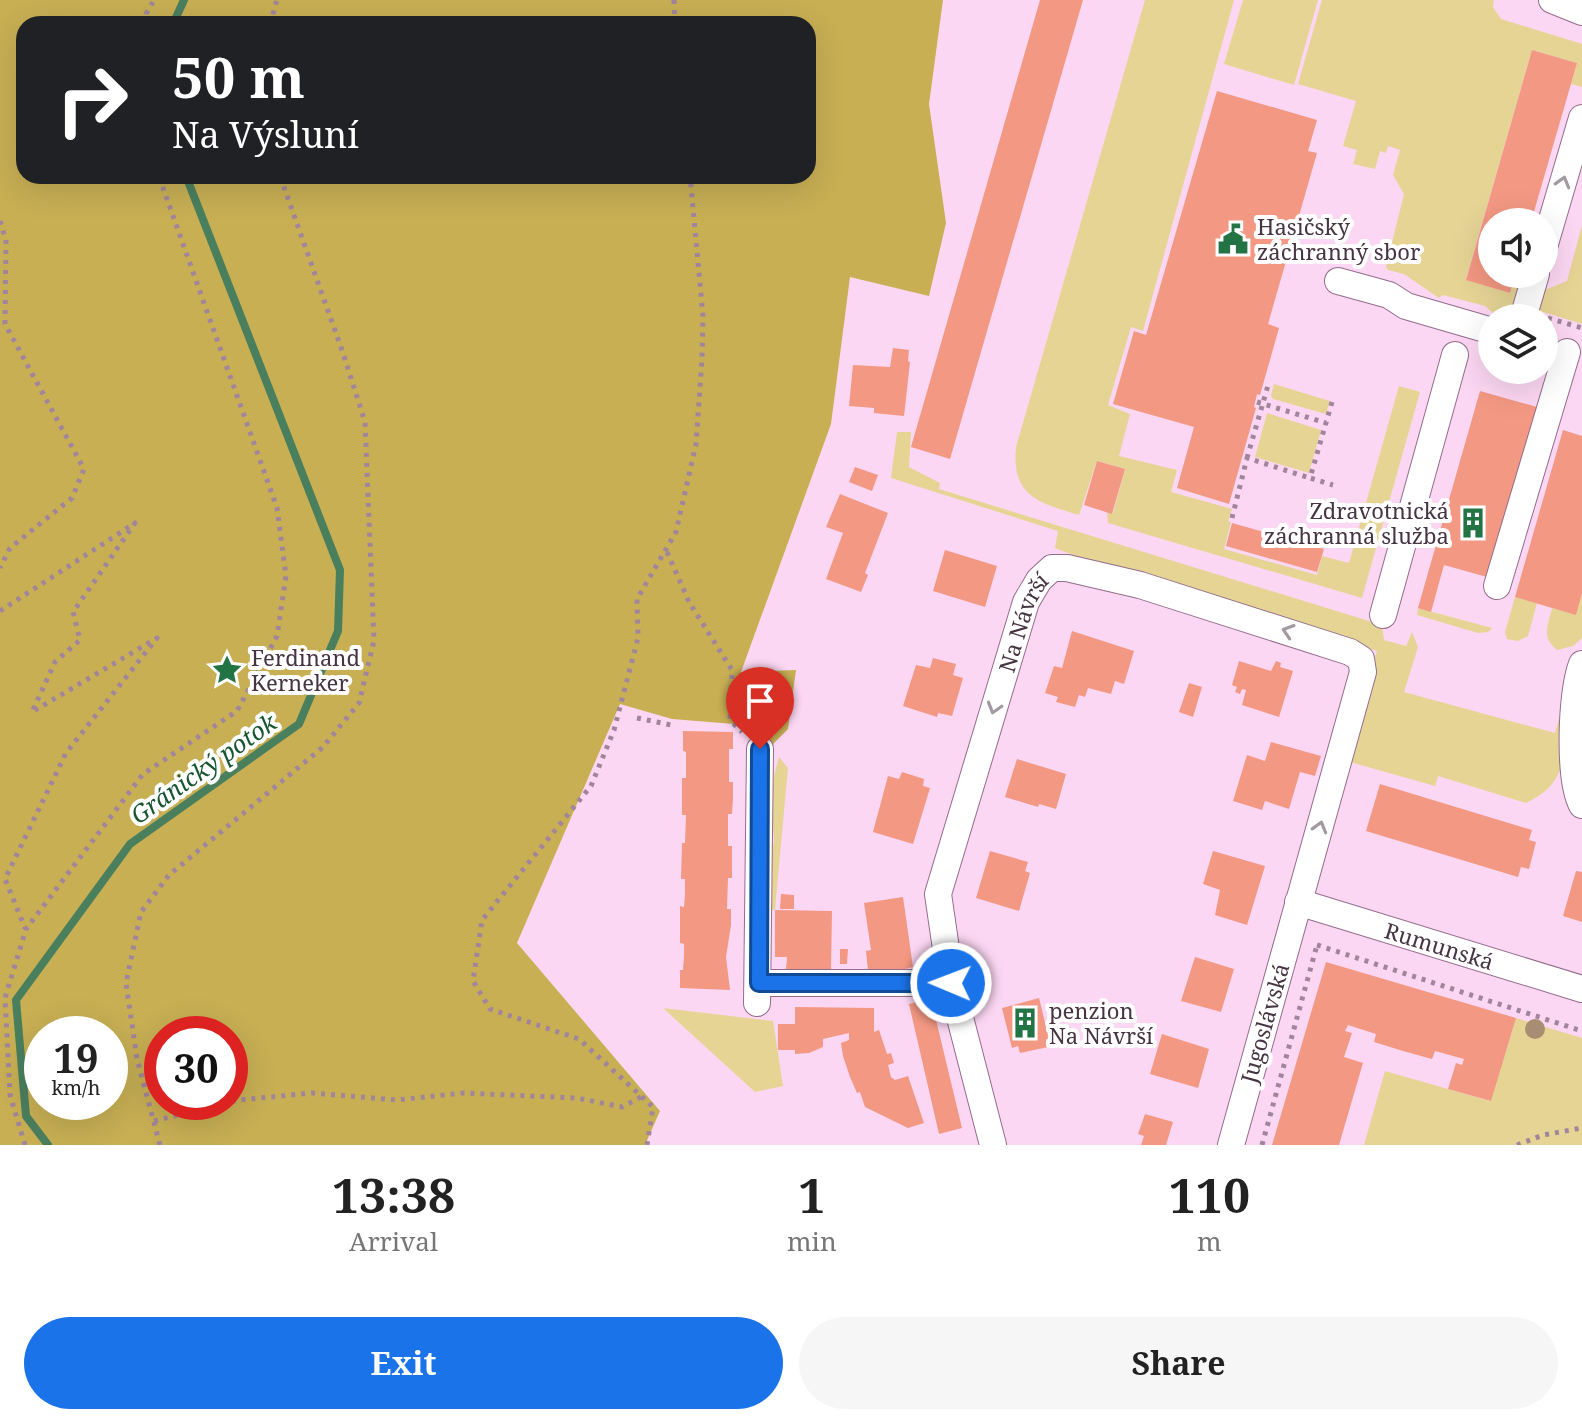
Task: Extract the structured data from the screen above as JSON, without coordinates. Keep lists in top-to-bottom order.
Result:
{
  "streets": {
    "street": ["Na Návrší", "Rumunská", "Jugoslávská"]
  },
  "crossings": [
    ["Na Návrší", "Rumunská"],
    ["Na Návrší", "Jugoslávská"],
    ["Rumunská", "Jugoslávská"]
  ],
  "water": ["Gránický potok"],
  "places": {
    "public building": ["Hasičský záchranný sbor"],
    "building": ["Zdravotnická záchranná služba", "penzion Na Návrší"],
    "place": ["Ferdinand Kerneker"]
  },
  "page": {
    "turn": ["50 m", "Na Výsluní"],
    "speed": "19 km/h",
    "limit": "30",
    "eta": [
      "13:38",
      "Arrival",
      "1",
      "min",
      "110",
      "m"
    ],
    "buttons": ["Exit", "Share"]
  }
}
